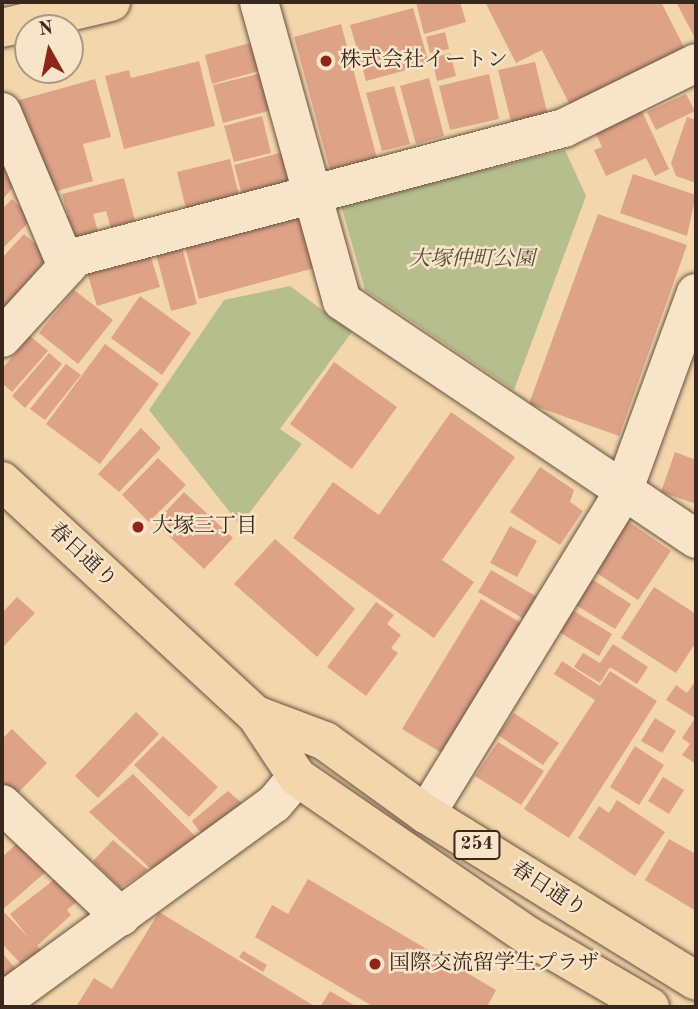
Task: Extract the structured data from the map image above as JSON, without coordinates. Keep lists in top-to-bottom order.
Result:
{
  "streets": {
    "main road": ["春日通り", "254"]
  },
  "parks": ["大塚仲町公園"],
  "places": ["株式会社イートン", "大塚三丁目", "国際交流留学生プラザ"],
  "north": "top"
}
